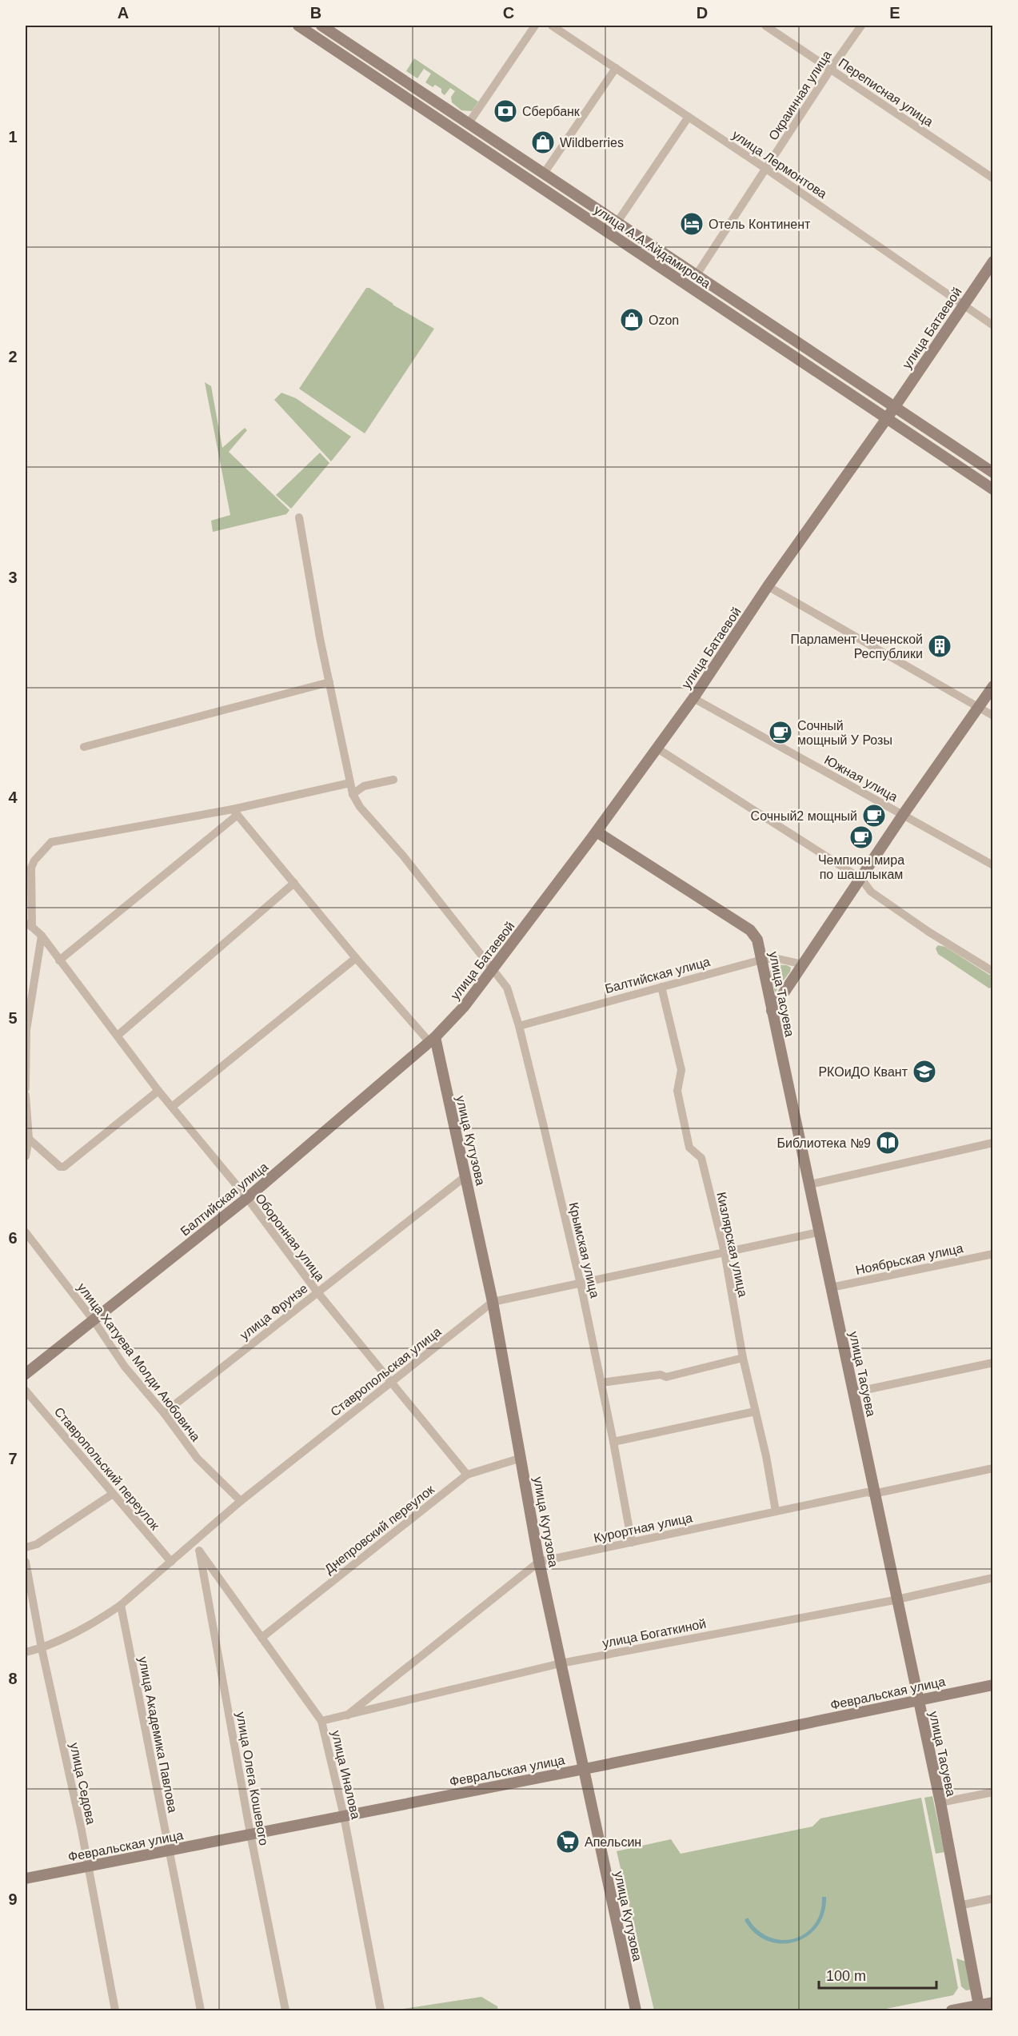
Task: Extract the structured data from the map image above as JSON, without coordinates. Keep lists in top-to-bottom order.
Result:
{
  "streets": {
    "street": [
      "Переписная улица",
      "Окраинная улица",
      "улица Лермонтова",
      "улица А.А.Айдамирова",
      "улица Батаевой",
      "Южная улица",
      "Балтийская улица",
      "улица Тасуева",
      "улица Кутузова",
      "Оборонная улица",
      "Кизлярская улица",
      "Крымская улица",
      "Ноябрьская улица",
      "улица Фрунзе",
      "улица Хатуева Молди Аюбовича",
      "Ставропольская улица",
      "Ставропольский переулок",
      "Курортная улица",
      "Днепровский переулок",
      "улица Богаткиной",
      "Февральская улица",
      "улица Академика Павлова",
      "улица Иналова",
      "улица Олега Кошевого",
      "улица Седова"
    ]
  },
  "crossings": [
    ["Переписная улица", "Окраинная улица"],
    ["Окраинная улица", "улица Лермонтова"],
    ["Окраинная улица", "улица А.А.Айдамирова"],
    ["улица Лермонтова", "улица Батаевой"],
    ["улица А.А.Айдамирова", "улица Батаевой"],
    ["улица Батаевой", "Южная улица"],
    ["улица Батаевой", "Балтийская улица"],
    ["улица Батаевой", "улица Тасуева"],
    ["улица Батаевой", "улица Кутузова"],
    ["улица Батаевой", "Крымская улица"],
    ["Балтийская улица", "улица Тасуева"],
    ["Балтийская улица", "улица Кутузова"],
    ["Балтийская улица", "Оборонная улица"],
    ["Балтийская улица", "Кизлярская улица"],
    ["Балтийская улица", "Крымская улица"],
    ["Балтийская улица", "улица Хатуева Молди Аюбовича"],
    ["улица Тасуева", "Ноябрьская улица"],
    ["улица Тасуева", "Ставропольская улица"],
    ["улица Тасуева", "Курортная улица"],
    ["улица Тасуева", "улица Богаткиной"],
    ["улица Тасуева", "Февральская улица"],
    ["улица Кутузова", "улица Фрунзе"],
    ["улица Кутузова", "Ставропольская улица"],
    ["улица Кутузова", "Курортная улица"],
    ["улица Кутузова", "Днепровский переулок"],
    ["улица Кутузова", "улица Богаткиной"],
    ["улица Кутузова", "Февральская улица"],
    ["Оборонная улица", "улица Фрунзе"],
    ["Оборонная улица", "Ставропольская улица"],
    ["Оборонная улица", "Днепровский переулок"],
    ["Кизлярская улица", "Ставропольская улица"],
    ["Кизлярская улица", "Курортная улица"],
    ["Крымская улица", "Ставропольская улица"],
    ["Крымская улица", "Курортная улица"],
    ["улица Фрунзе", "улица Хатуева Молди Аюбовича"],
    ["улица Хатуева Молди Аюбовича", "Ставропольская улица"],
    ["Ставропольская улица", "Ставропольский переулок"],
    ["Ставропольская улица", "улица Академика Павлова"],
    ["Ставропольская улица", "улица Седова"],
    ["Курортная улица", "улица Богаткиной"],
    ["Днепровский переулок", "улица Иналова"],
    ["улица Богаткиной", "улица Иналова"],
    ["Февральская улица", "улица Академика Павлова"],
    ["Февральская улица", "улица Иналова"],
    ["Февральская улица", "улица Олега Кошевого"],
    ["Февральская улица", "улица Седова"],
    ["улица Иналова", "улица Олега Кошевого"]
  ],
  "places": {
    "bank": ["Сбербанк"],
    "shop": ["Wildberries", "Ozon"],
    "hotel": ["Отель Континент"],
    "building": ["Парламент Чеченской Республики"],
    "cafe": ["Сочный мощный У Розы", "Сочный2 мощный", "Чемпион мира по шашлыкам"],
    "school or university": ["РКОиДО Квант"],
    "library": ["Библиотека №9"],
    "supermarket": ["Апельсин"]
  },
  "scale_bar": "100 m",
  "grid": {
    "columns": [
      "A",
      "B",
      "C",
      "D",
      "E"
    ],
    "rows": [
      "1",
      "2",
      "3",
      "4",
      "5",
      "6",
      "7",
      "8",
      "9"
    ]
  }
}
